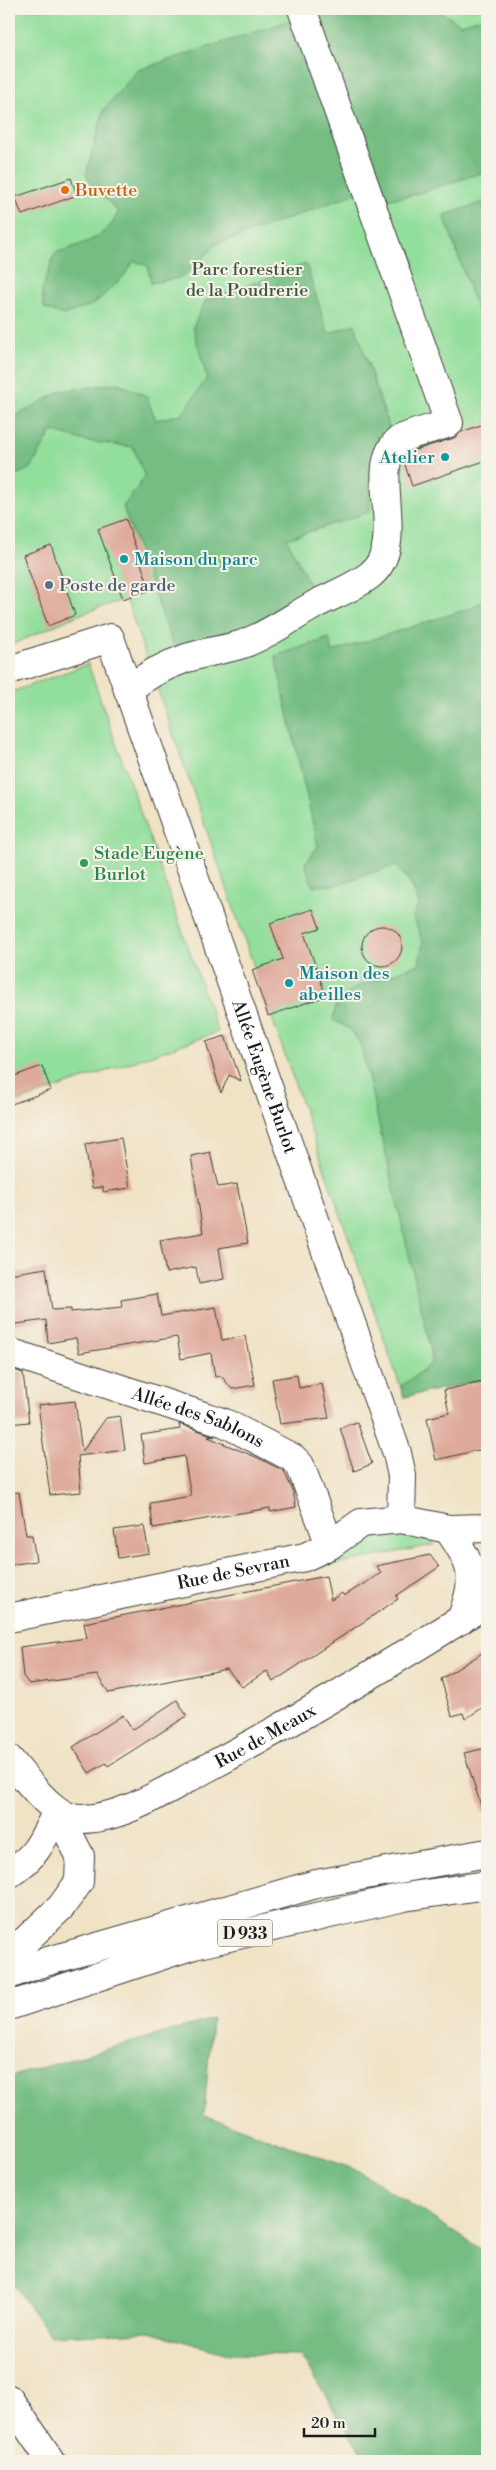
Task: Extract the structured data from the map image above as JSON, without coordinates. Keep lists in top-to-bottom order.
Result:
{
  "streets": {
    "main road": [
      "Allée Eugène Burlot",
      "Allée des Sablons",
      "Rue de Sevran",
      "Rue de Meaux",
      "D 933"
    ]
  },
  "crossings": [
    ["Allée Eugène Burlot", "Rue de Sevran"],
    ["Allée des Sablons", "Rue de Sevran"]
  ],
  "parks": ["Parc forestier de la Poudrerie"],
  "places": [
    "Buvette",
    "Atelier",
    "Maison du parc",
    "Poste de garde",
    "Stade Eugène Burlot",
    "Maison des abeilles"
  ],
  "scale_bar": "20 m"
}
